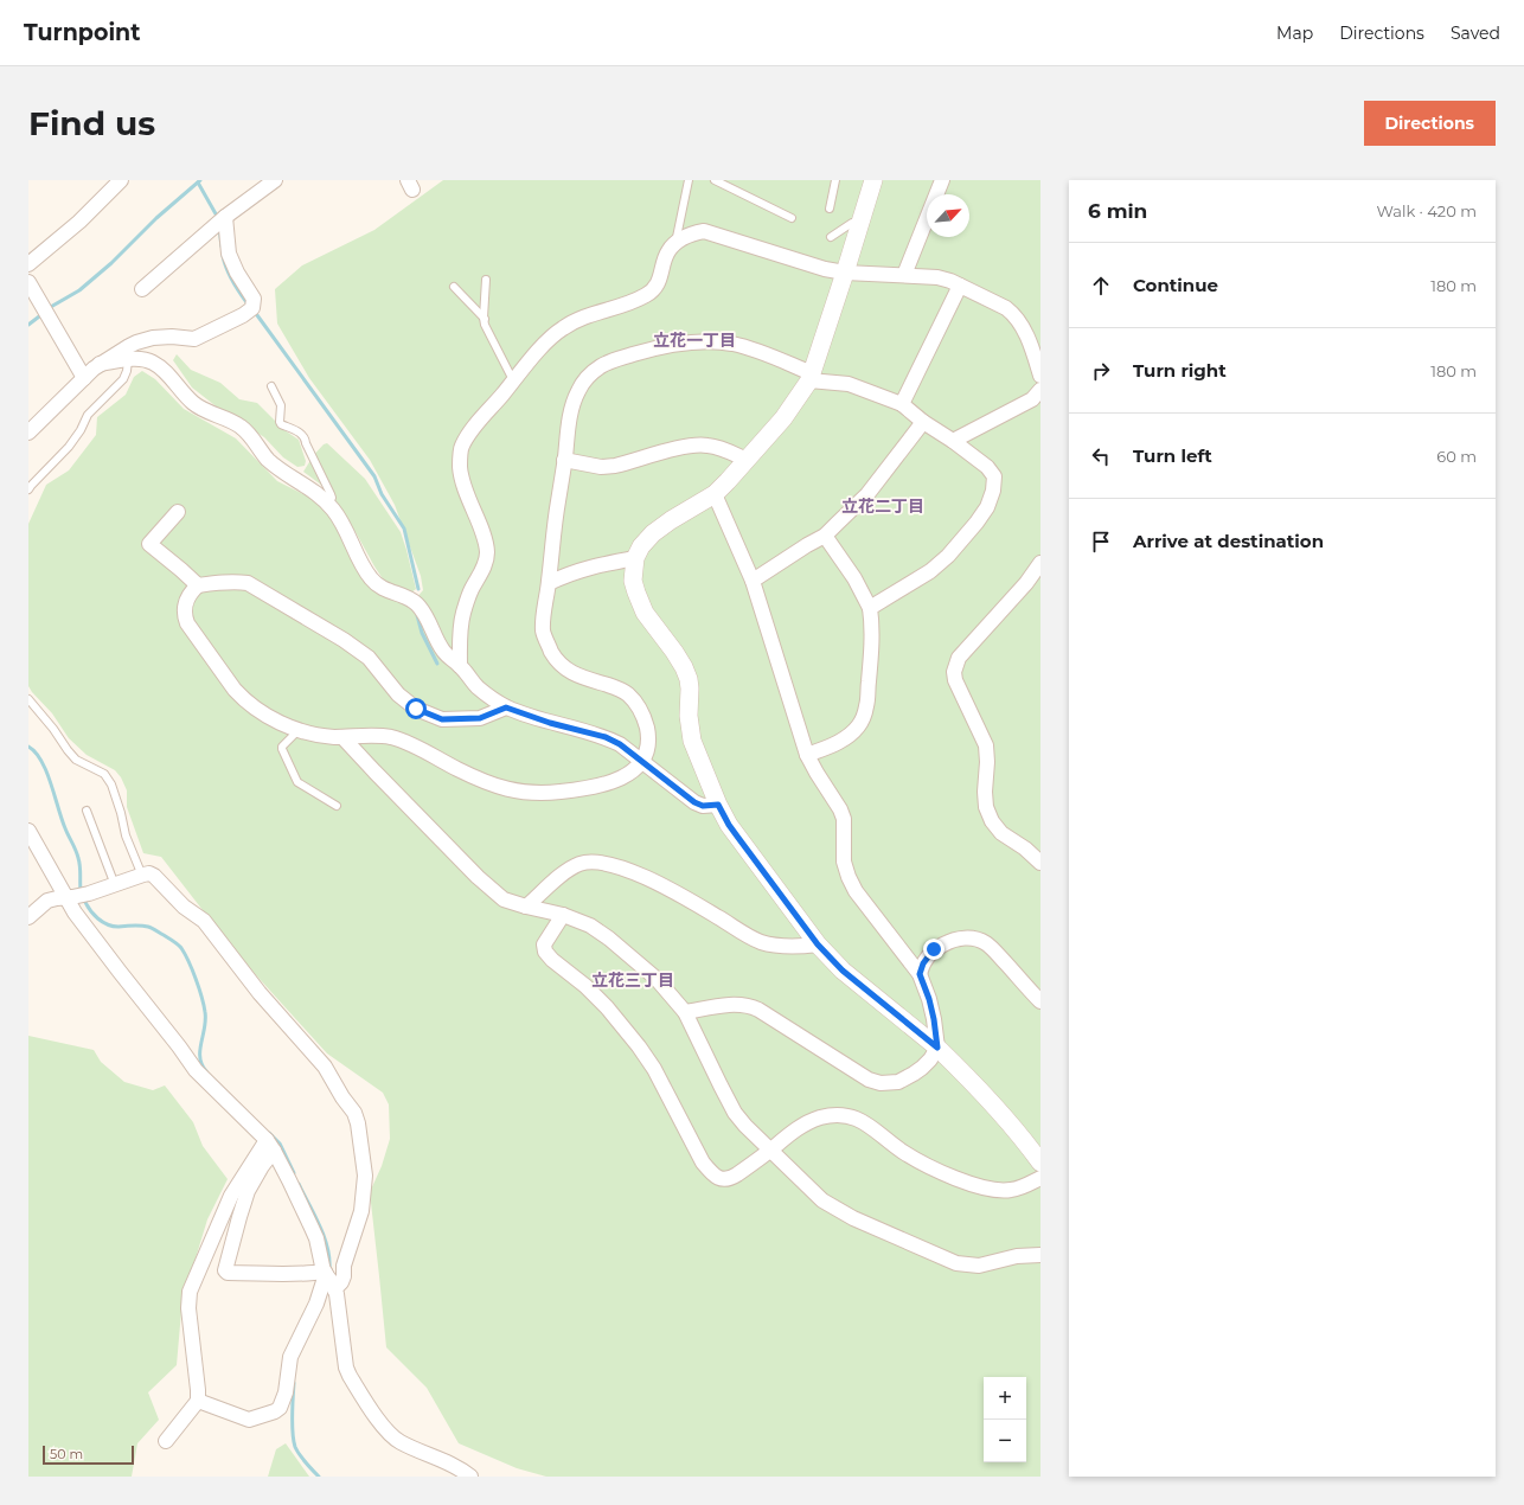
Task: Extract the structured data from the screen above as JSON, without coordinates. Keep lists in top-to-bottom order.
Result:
{
  "districts": ["立花一丁目", "立花二丁目", "立花三丁目"],
  "scale_bar": "50 m",
  "north": "top right",
  "page": {
    "header": "Turnpoint",
    "nav": ["Map", "Directions", "Saved"],
    "buttons": "Directions",
    "title": "Find us",
    "heading": ["6 min", "Walk · 420 m"],
    "list": [
      ["Continue", "180 m"],
      ["Turn right", "180 m"],
      ["Turn left", "60 m"],
      "Arrive at destination"
    ],
    "map_buttons": ["+", "−"],
    "scale": "50 m"
  }
}
